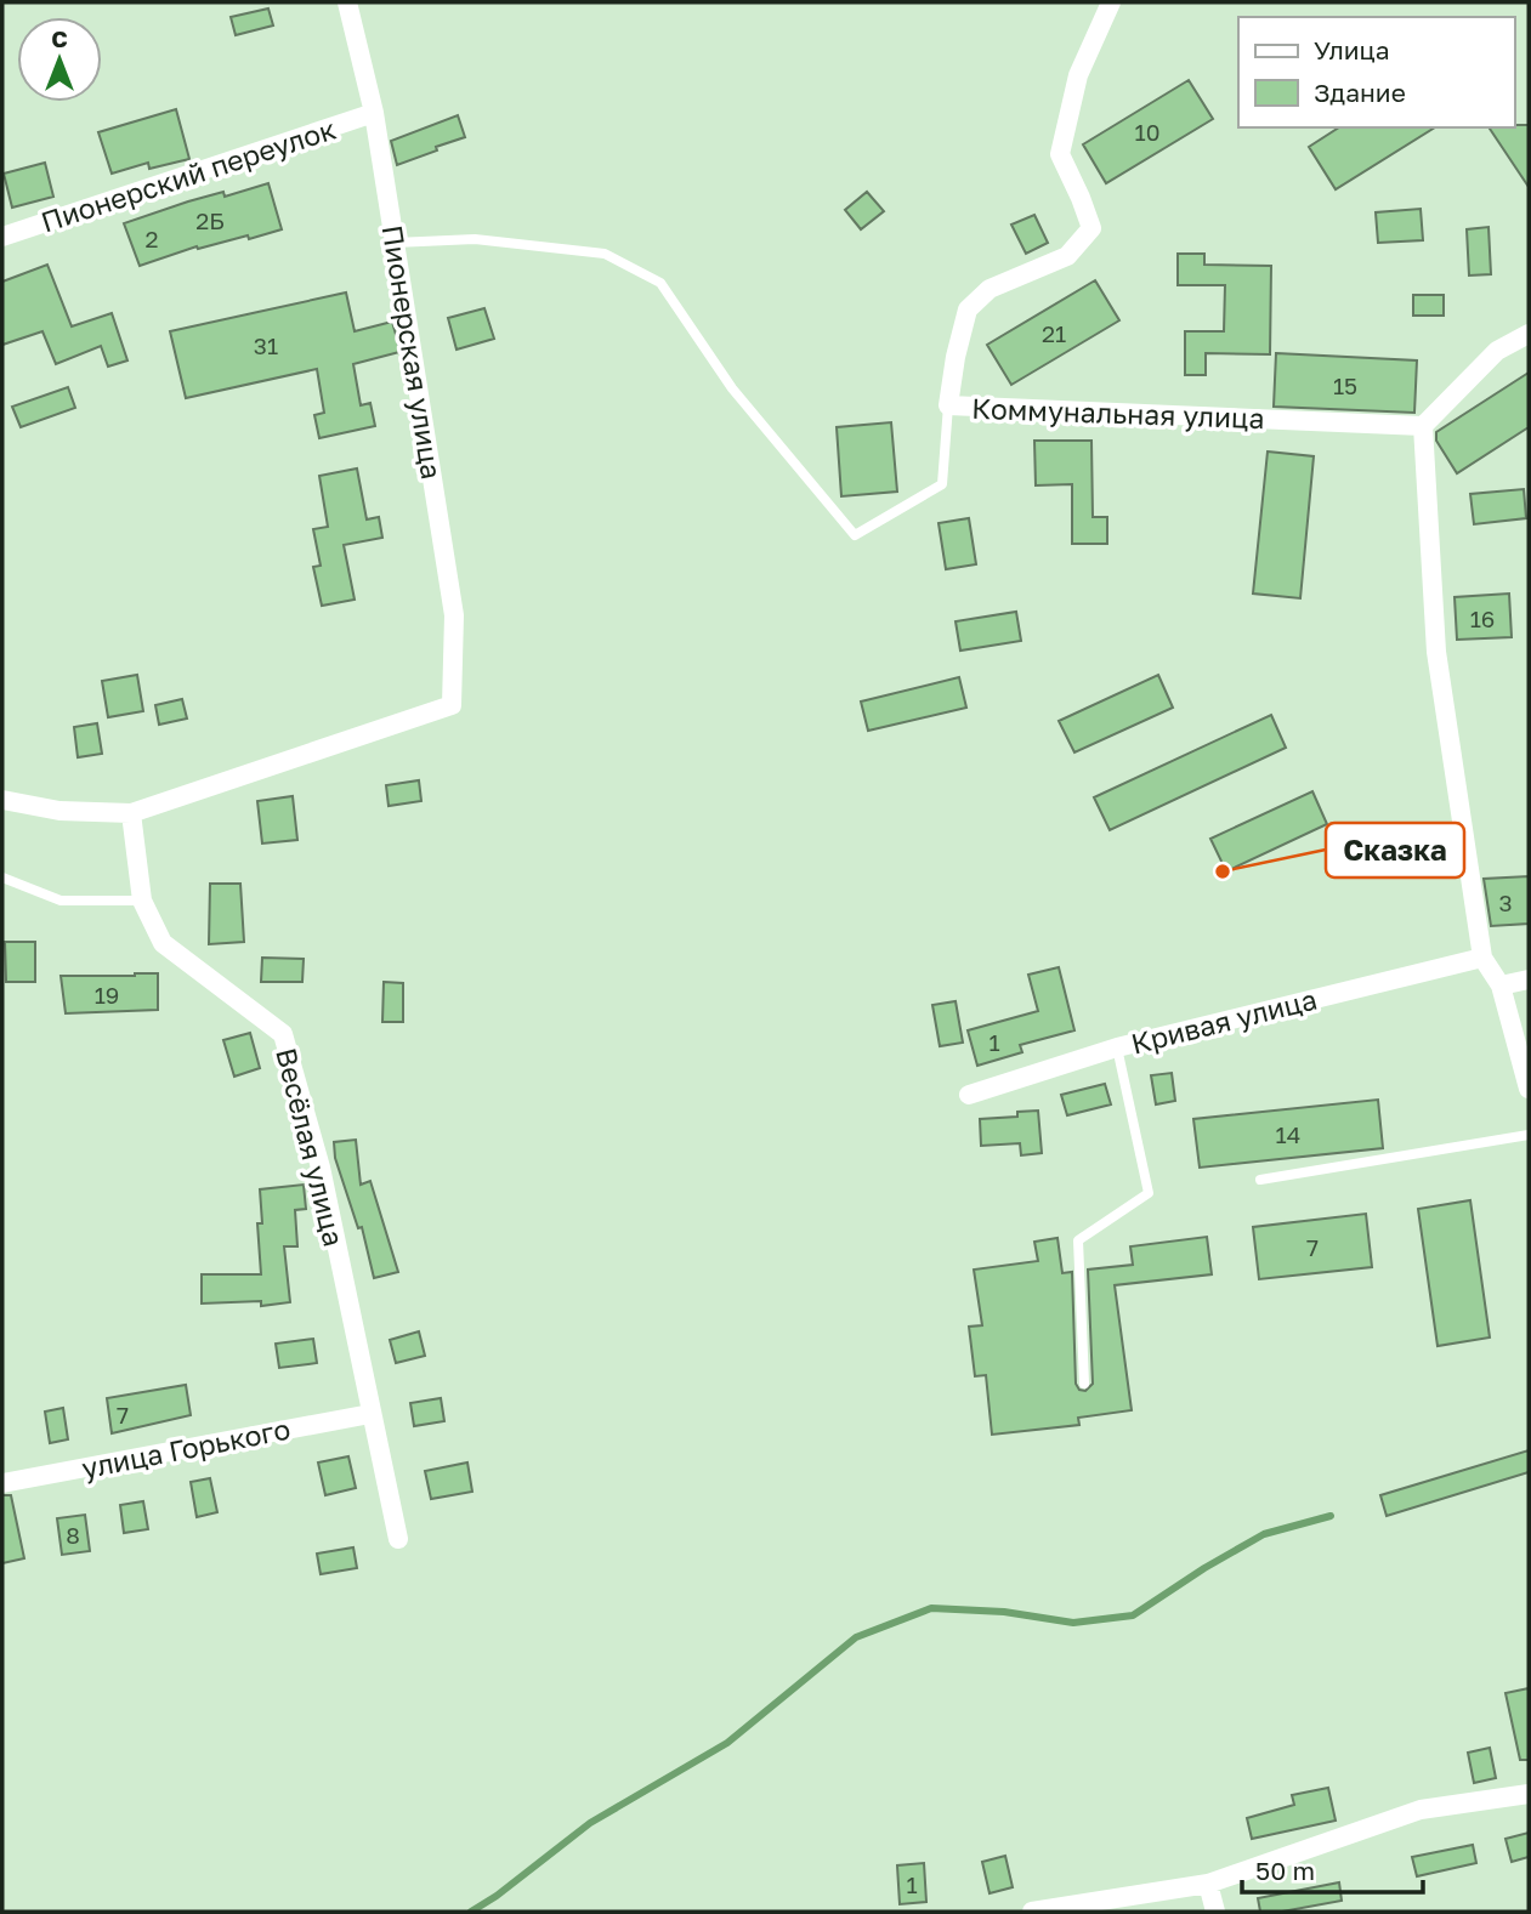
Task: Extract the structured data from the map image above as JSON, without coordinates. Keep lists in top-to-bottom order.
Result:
{
  "streets": {
    "street": [
      "Пионерский переулок",
      "Пионерская улица",
      "Коммунальная улица",
      "Кривая улица",
      "Весёлая улица",
      "улица Горького"
    ]
  },
  "crossings": [
    ["Пионерский переулок", "Пионерская улица"],
    ["Пионерская улица", "Весёлая улица"],
    ["Весёлая улица", "улица Горького"]
  ],
  "places": ["Сказка"],
  "house_numbers": [
    "10",
    "2Б",
    "2",
    "21",
    "31",
    "15",
    "16",
    "3",
    "19",
    "1",
    "14",
    "7",
    "7",
    "8",
    "1"
  ],
  "legend": ["Улица", "Здание"],
  "scale_bar": "50 m",
  "north": "top"
}
